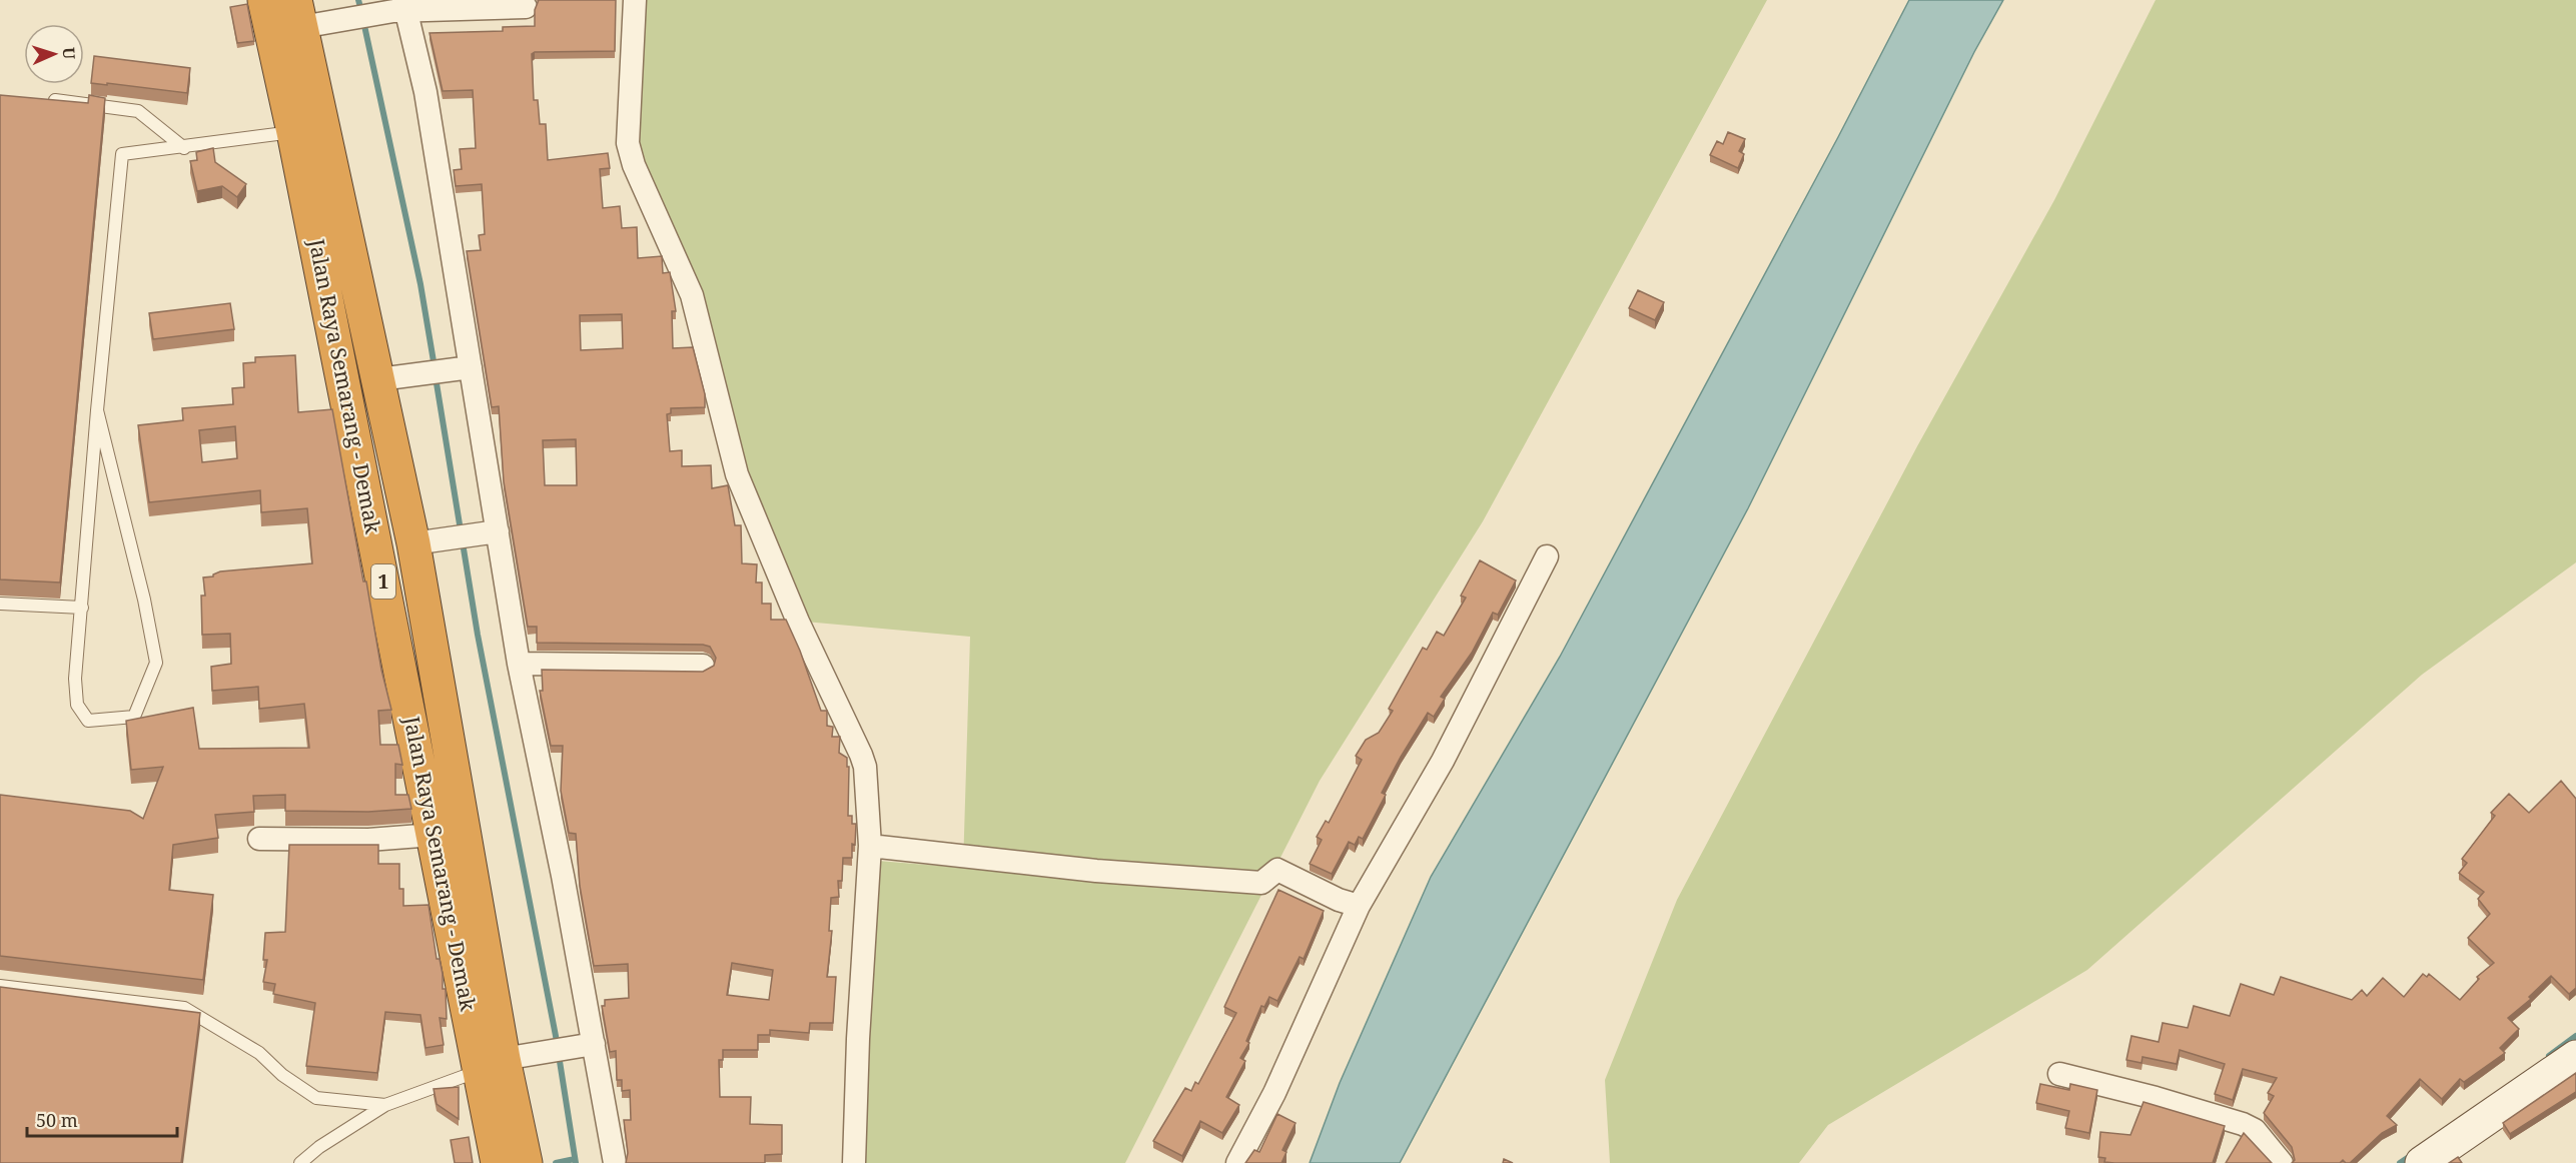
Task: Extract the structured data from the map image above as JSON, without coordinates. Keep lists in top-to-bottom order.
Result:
{
  "streets": {
    "highway": ["Jalan Raya Semarang - Demak", "1"]
  },
  "scale_bar": "50 m",
  "north": "right"
}
